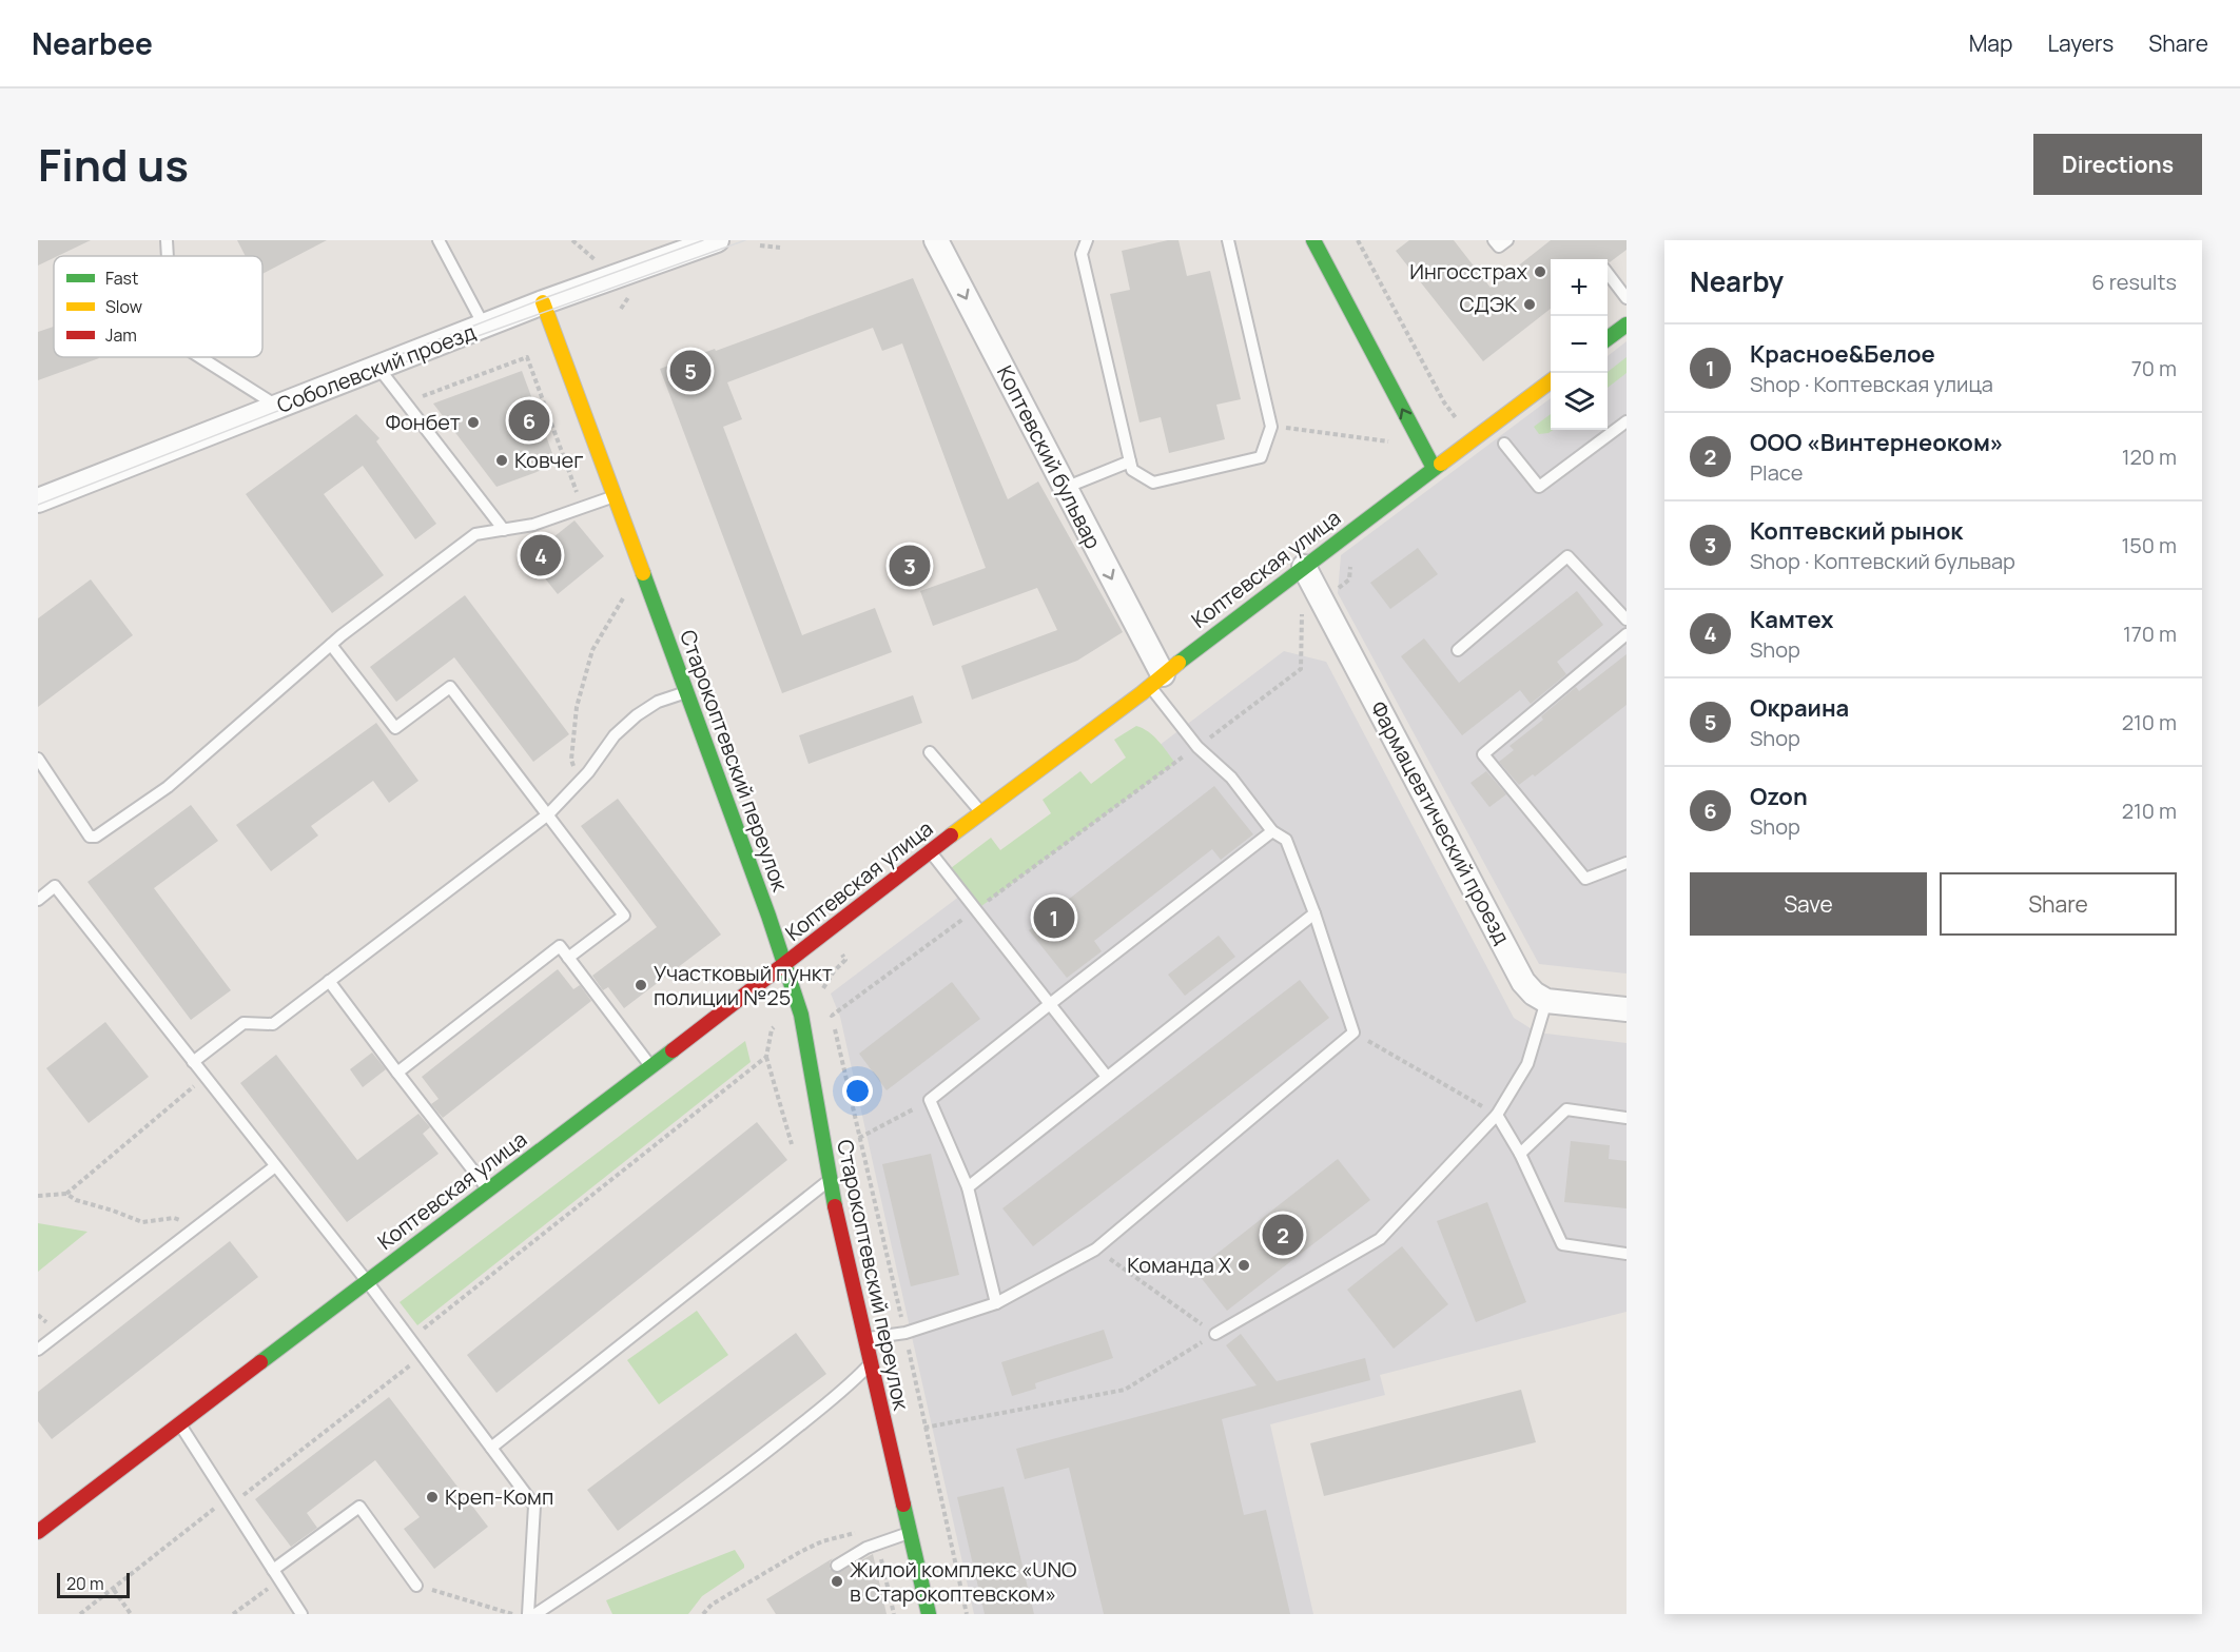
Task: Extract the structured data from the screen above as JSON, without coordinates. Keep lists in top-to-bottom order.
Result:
{
  "streets": {
    "street": [
      "Соболевский проезд",
      "Коптевский бульвар",
      "Коптевская улица",
      "Старокоптевский переулок",
      "Фармацевтический проезд"
    ]
  },
  "crossings": [
    ["Соболевский проезд", "Старокоптевский переулок"],
    ["Коптевский бульвар", "Коптевская улица"],
    ["Коптевская улица", "Старокоптевский переулок"],
    ["Коптевская улица", "Фармацевтический проезд"]
  ],
  "one_way": ["Коптевский бульвар"],
  "places": [
    "Ингосстрах",
    "СДЭК",
    "Фонбет",
    "Ковчег",
    "Участковый пункт полиции №25",
    "Команда Х",
    "Креп-Комп",
    "Жилой комплекс «UNO в Старокоптевском»"
  ],
  "legend": ["Fast", "Slow", "Jam"],
  "scale_bar": "20 m",
  "page": {
    "header": "Nearbee",
    "nav": ["Map", "Layers", "Share"],
    "title": "Find us",
    "buttons": [
      "Directions",
      ["Save", "Share"]
    ],
    "heading": ["Nearby", "6 results"],
    "map_buttons": ["+", "−"],
    "list": [
      {
        "mark": "1",
        "name": "Красное&Белое",
        "note": "Shop · Коптевская улица",
        "value": "70 m"
      },
      {
        "mark": "2",
        "name": "ООО «Винтернеоком»",
        "note": "Place",
        "value": "120 m"
      },
      {
        "mark": "3",
        "name": "Коптевский рынок",
        "note": "Shop · Коптевский бульвар",
        "value": "150 m"
      },
      {
        "mark": "4",
        "name": "Камтех",
        "note": "Shop",
        "value": "170 m"
      },
      {
        "mark": "5",
        "name": "Окраина",
        "note": "Shop",
        "value": "210 m"
      },
      {
        "mark": "6",
        "name": "Ozon",
        "note": "Shop",
        "value": "210 m"
      }
    ],
    "pins": [
      "5",
      "6",
      "4",
      "3",
      "1",
      "2"
    ],
    "scale": "20 m"
  }
}
